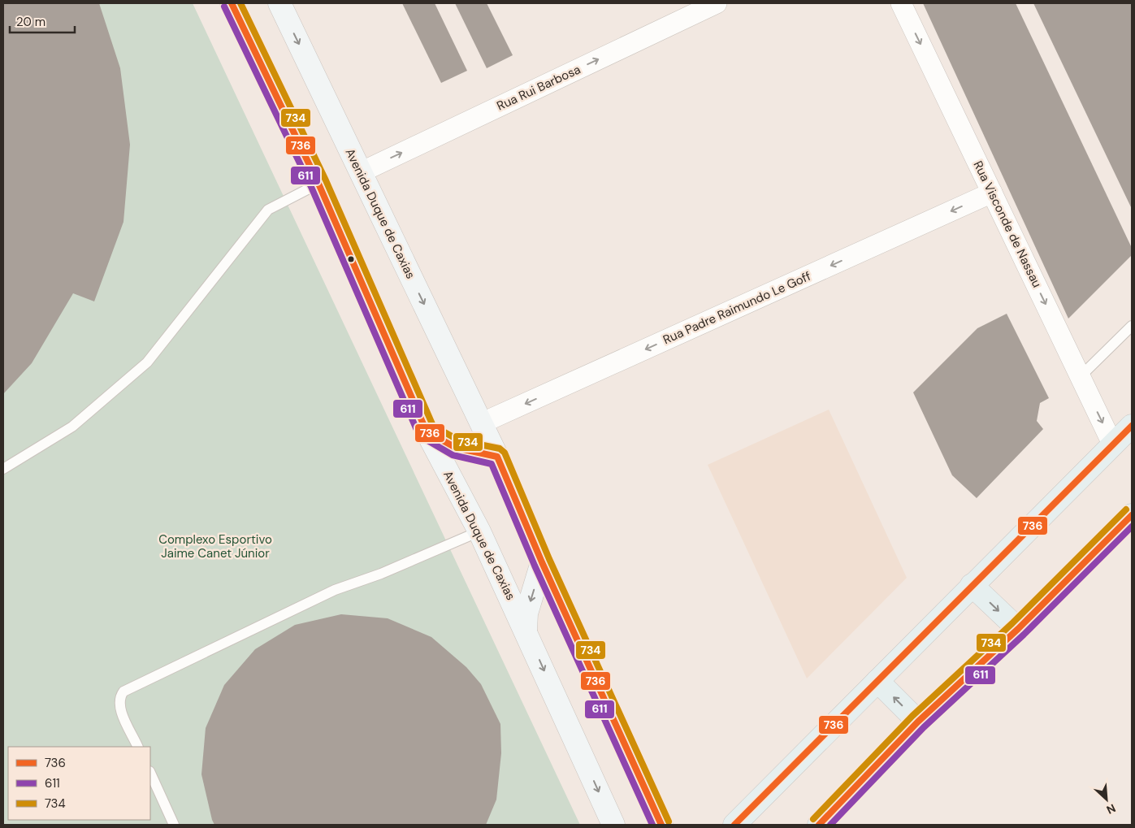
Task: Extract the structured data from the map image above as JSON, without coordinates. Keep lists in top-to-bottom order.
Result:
{
  "streets": {
    "main road": ["Avenida Duque de Caxias"],
    "street": ["Rua Rui Barbosa", "Rua Visconde de Nassau", "Rua Padre Raimundo Le Goff"]
  },
  "crossings": [
    ["Rua Rui Barbosa", "Avenida Duque de Caxias"],
    ["Avenida Duque de Caxias", "Rua Padre Raimundo Le Goff"],
    ["Rua Visconde de Nassau", "Rua Padre Raimundo Le Goff"]
  ],
  "one_way": ["Rua Rui Barbosa", "Rua Visconde de Nassau", "Rua Padre Raimundo Le Goff"],
  "parks": ["Complexo Esportivo Jaime Canet Júnior"],
  "lines": ["transit line 736", "transit line 734", "transit line 611"],
  "legend": ["736", "611", "734"],
  "scale_bar": "20 m",
  "north": "bottom right"
}
